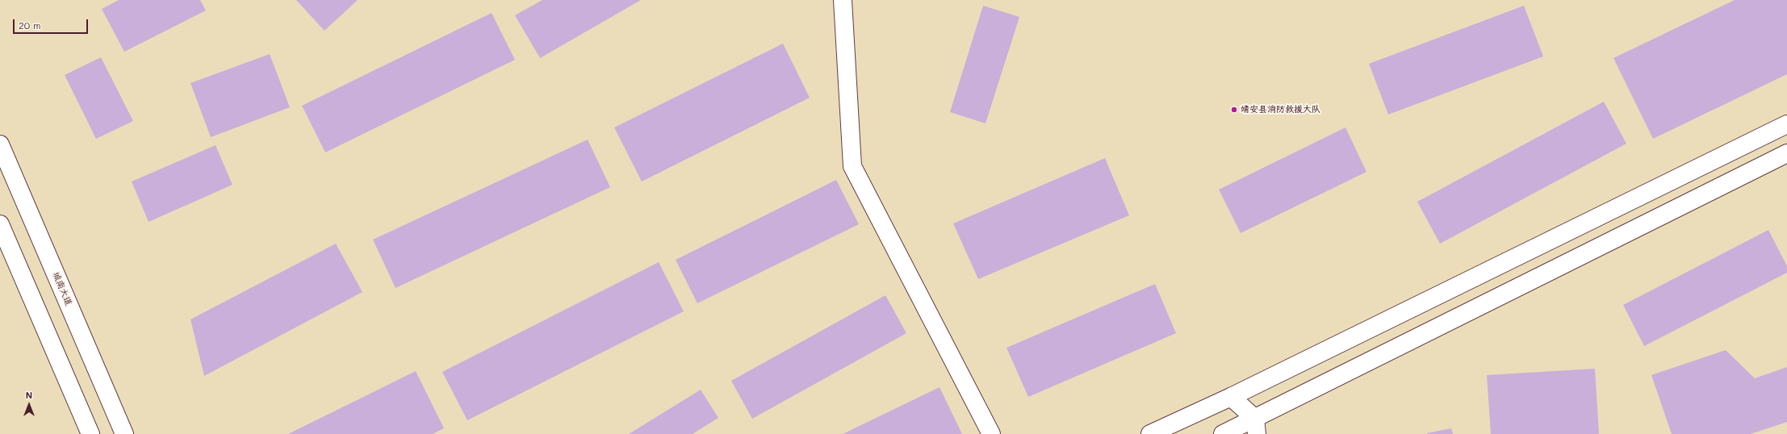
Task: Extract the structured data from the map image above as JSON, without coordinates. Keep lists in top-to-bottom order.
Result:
{
  "streets": {
    "main road": ["城南大道"]
  },
  "places": ["靖安县消防救援大队"],
  "scale_bar": "20 m",
  "north": "top"
}
